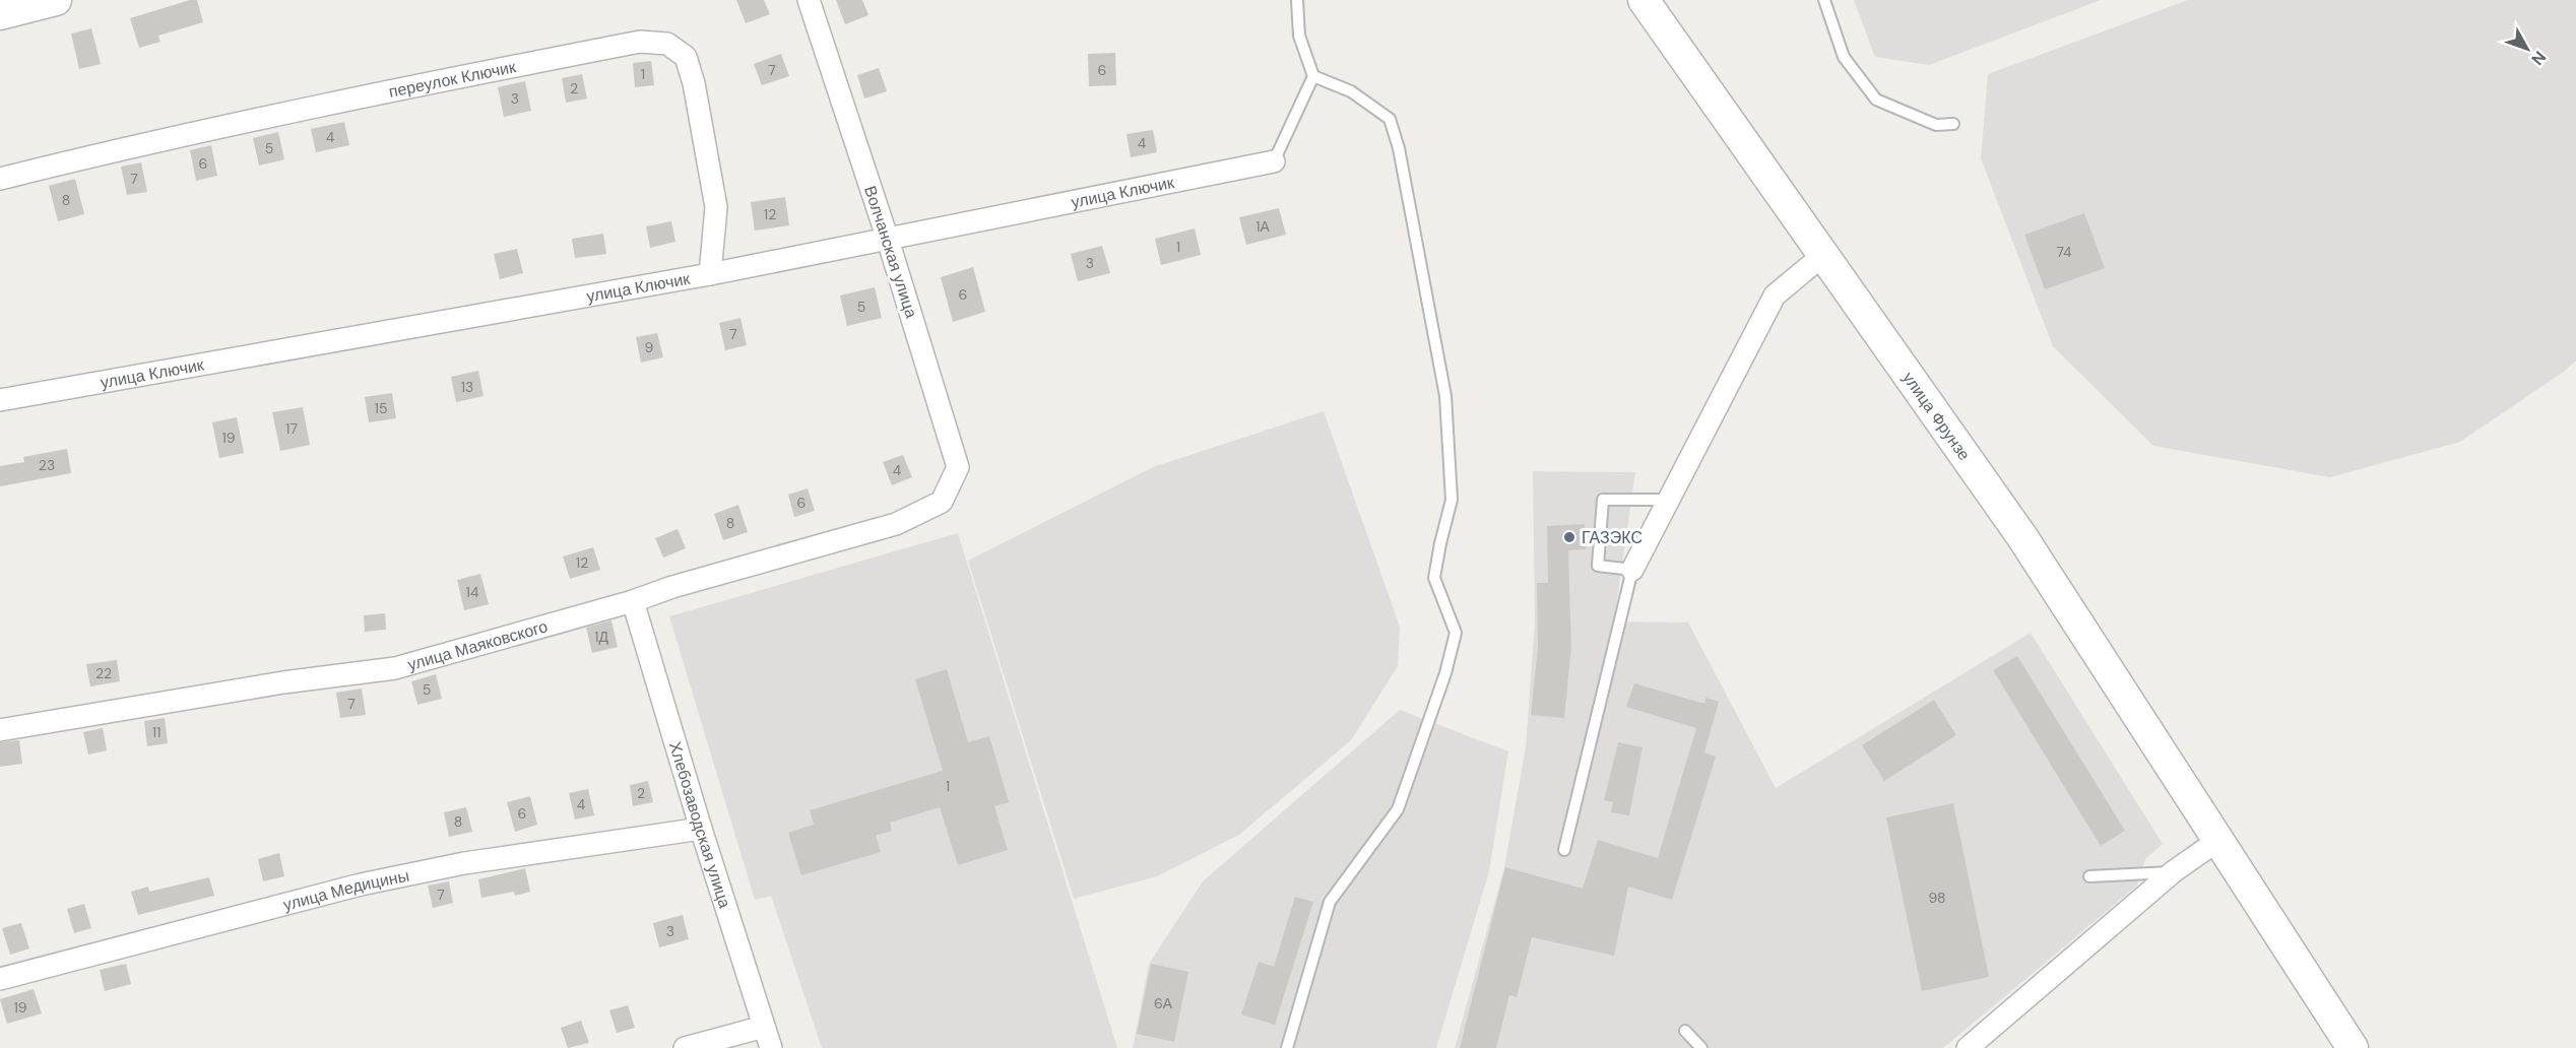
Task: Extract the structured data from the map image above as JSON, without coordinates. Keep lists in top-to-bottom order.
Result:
{
  "streets": {
    "street": [
      "переулок Ключик",
      "улица Ключик",
      "Волчанская улица",
      "улица Фрунзе",
      "улица Маяковского",
      "Хлебозаводская улица",
      "улица Медицины"
    ]
  },
  "crossings": [
    ["переулок Ключик", "улица Ключик"],
    ["улица Ключик", "Волчанская улица"],
    ["Волчанская улица", "улица Маяковского"],
    ["улица Маяковского", "Хлебозаводская улица"],
    ["Хлебозаводская улица", "улица Медицины"]
  ],
  "places": ["ГАЗЭКС"],
  "house_numbers": [
    "7",
    "6",
    "1",
    "2",
    "3",
    "4",
    "4",
    "5",
    "6",
    "7",
    "8",
    "12",
    "1А",
    "1",
    "74",
    "3",
    "6",
    "5",
    "7",
    "9",
    "13",
    "15",
    "17",
    "19",
    "23",
    "4",
    "6",
    "8",
    "12",
    "14",
    "1Д",
    "22",
    "5",
    "7",
    "11",
    "1",
    "2",
    "4",
    "6",
    "8",
    "7",
    "98",
    "3",
    "6А",
    "19"
  ],
  "north": "bottom right"
}
